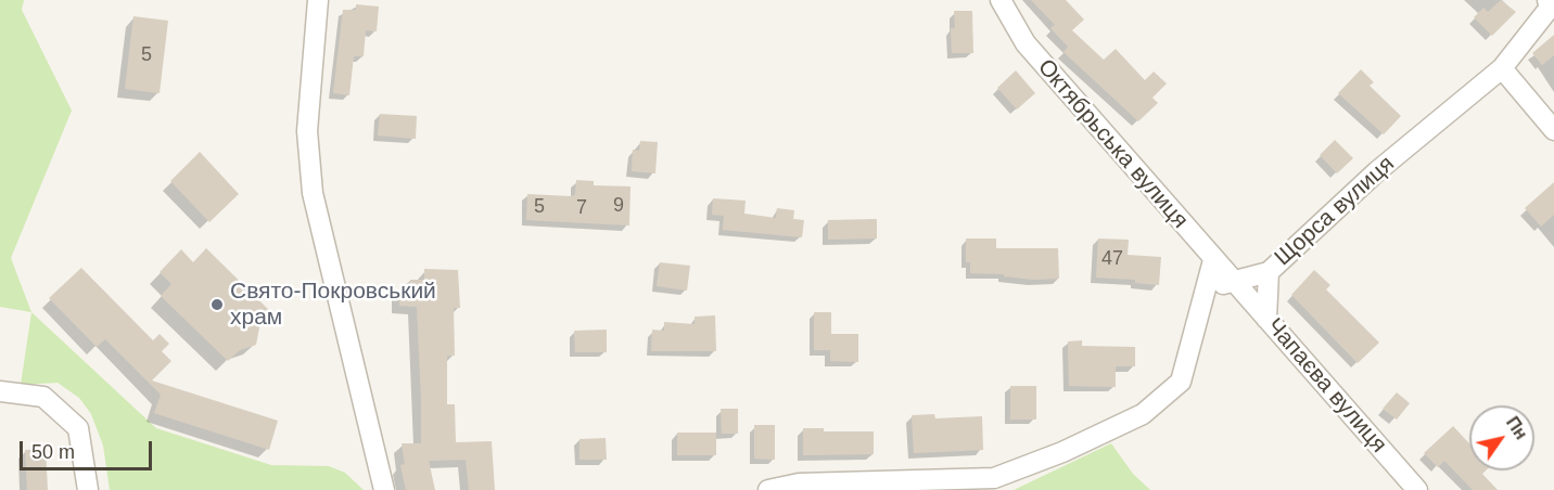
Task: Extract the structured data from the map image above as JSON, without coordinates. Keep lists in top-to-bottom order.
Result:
{
  "streets": {
    "street": ["Октябрьська вулиця", "Щорса вулиця", "Чапаєва вулиця"]
  },
  "crossings": [
    ["Октябрьська вулиця", "Щорса вулиця"],
    ["Октябрьська вулиця", "Чапаєва вулиця"],
    ["Щорса вулиця", "Чапаєва вулиця"]
  ],
  "places": ["Свято-Покровський храм"],
  "house_numbers": [
    "5",
    "9",
    "5",
    "7",
    "47"
  ],
  "scale_bar": "50 m",
  "north": "top right"
}
